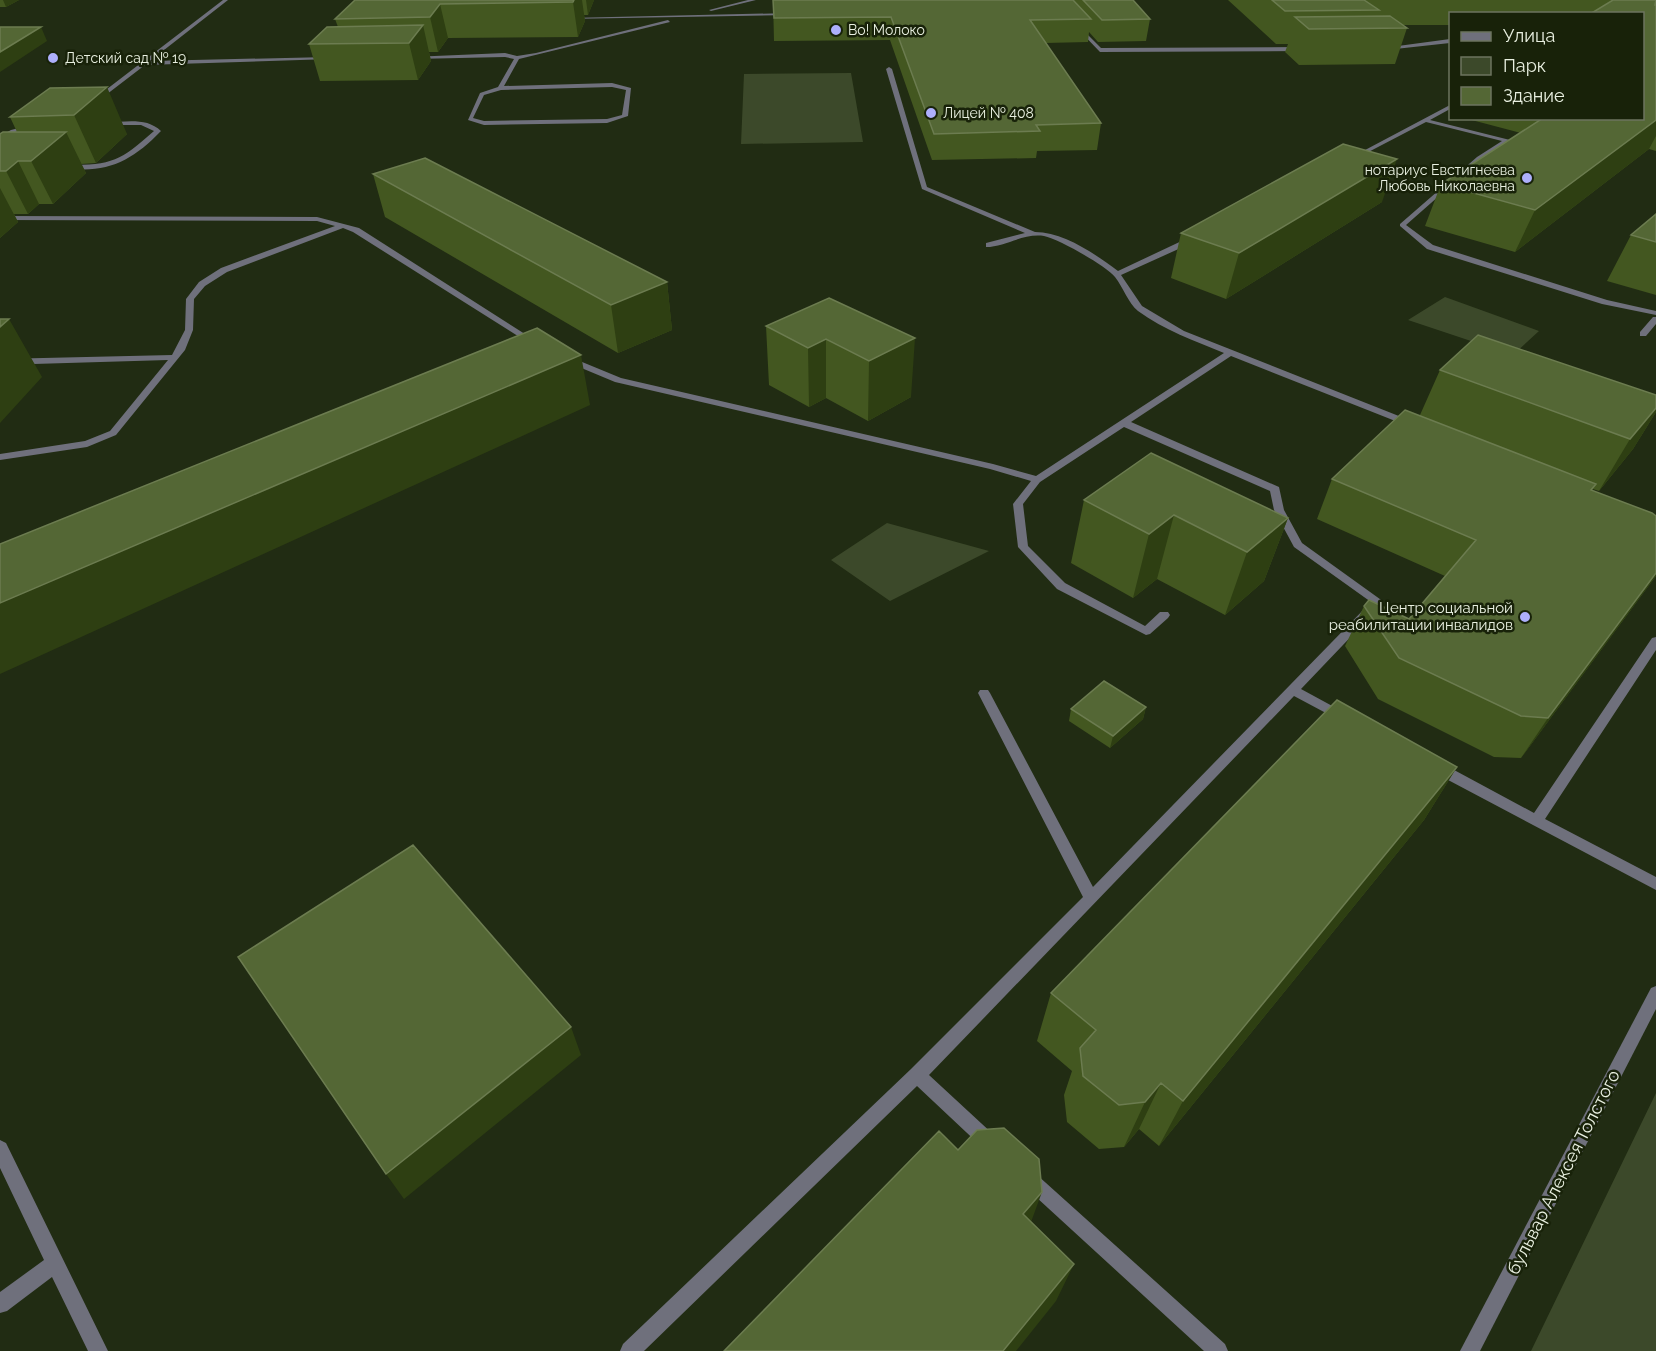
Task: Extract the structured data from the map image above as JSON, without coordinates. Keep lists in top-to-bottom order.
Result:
{
  "streets": {
    "street": ["бульвар Алексея Толстого"]
  },
  "places": [
    "Во! Молоко",
    "Детский сад № 19",
    "Лицей № 408",
    "нотариус Евстигнеева Любовь Николаевна",
    "Центр социальной реабилитации инвалидов"
  ],
  "legend": ["Улица", "Парк", "Здание"]
}
